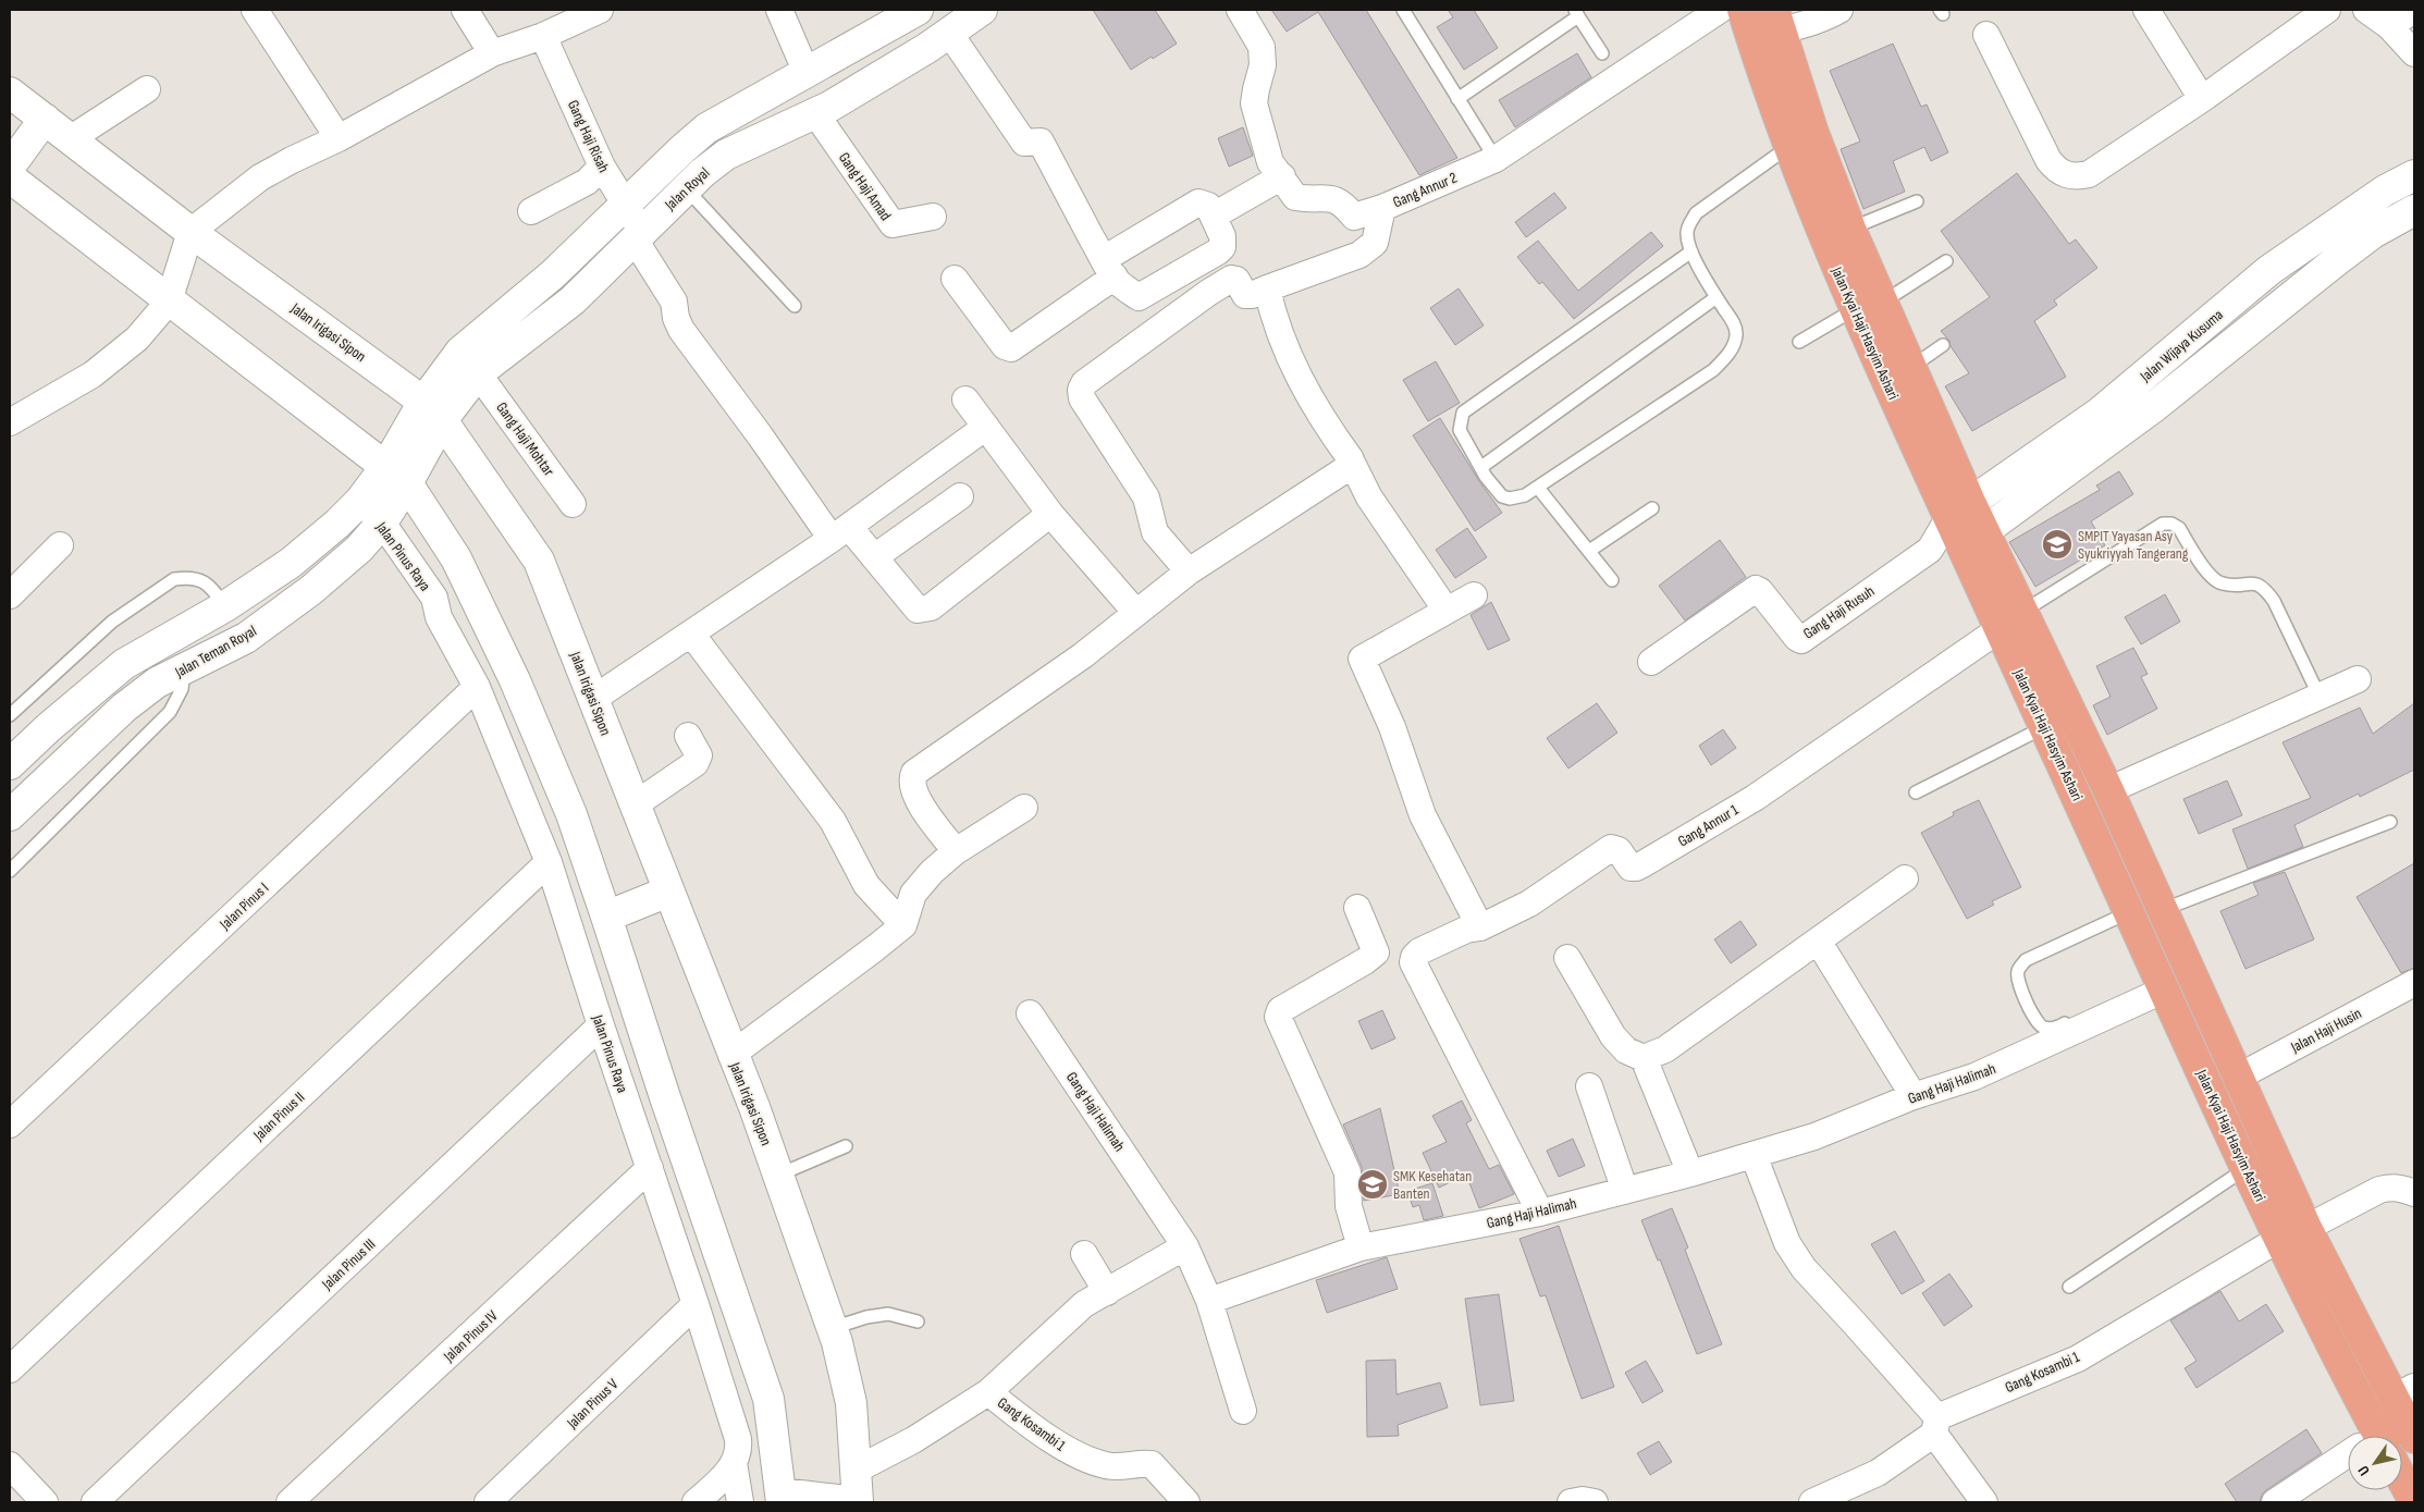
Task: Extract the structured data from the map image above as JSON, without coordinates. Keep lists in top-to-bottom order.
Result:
{
  "streets": {
    "main road": ["Jalan Kyai Haji Hasyim Ashari"],
    "street": [
      "Gang Haji Risah",
      "Gang Haji Amad",
      "Jalan Royal",
      "Gang Annur 2",
      "Jalan Irigasi Sipon",
      "Jalan Wijaya Kusuma",
      "Gang Haji Mohtar",
      "Jalan Pinus Raya",
      "Gang Haji Rusuh",
      "Jalan Teman Royal",
      "Gang Annur 1",
      "Jalan Pinus I",
      "Jalan Haji Husin",
      "Gang Haji Halimah",
      "Jalan Pinus II",
      "Jalan Pinus III",
      "Jalan Pinus IV",
      "Gang Kosambi 1",
      "Jalan Pinus V"
    ]
  },
  "crossings": [
    ["Gang Haji Risah", "Jalan Royal"],
    ["Gang Haji Amad", "Jalan Royal"],
    ["Jalan Royal", "Jalan Irigasi Sipon"],
    ["Jalan Royal", "Gang Haji Mohtar"],
    ["Jalan Kyai Haji Hasyim Ashari", "Jalan Wijaya Kusuma"],
    ["Jalan Kyai Haji Hasyim Ashari", "Gang Haji Rusuh"],
    ["Jalan Kyai Haji Hasyim Ashari", "Gang Annur 1"],
    ["Jalan Kyai Haji Hasyim Ashari", "Jalan Haji Husin"],
    ["Jalan Kyai Haji Hasyim Ashari", "Gang Haji Halimah"],
    ["Jalan Kyai Haji Hasyim Ashari", "Gang Kosambi 1"],
    ["Jalan Wijaya Kusuma", "Gang Haji Rusuh"],
    ["Jalan Pinus Raya", "Jalan Teman Royal"],
    ["Jalan Pinus Raya", "Jalan Pinus I"],
    ["Jalan Pinus Raya", "Jalan Pinus II"],
    ["Jalan Pinus Raya", "Jalan Pinus III"],
    ["Jalan Pinus Raya", "Jalan Pinus IV"],
    ["Jalan Pinus Raya", "Jalan Pinus V"],
    ["Gang Annur 1", "Gang Haji Halimah"]
  ],
  "places": {
    "school or university": ["SMPIT Yayasan Asy Syukriyyah Tangerang", "SMK Kesehatan Banten"]
  },
  "north": "bottom left"
}
